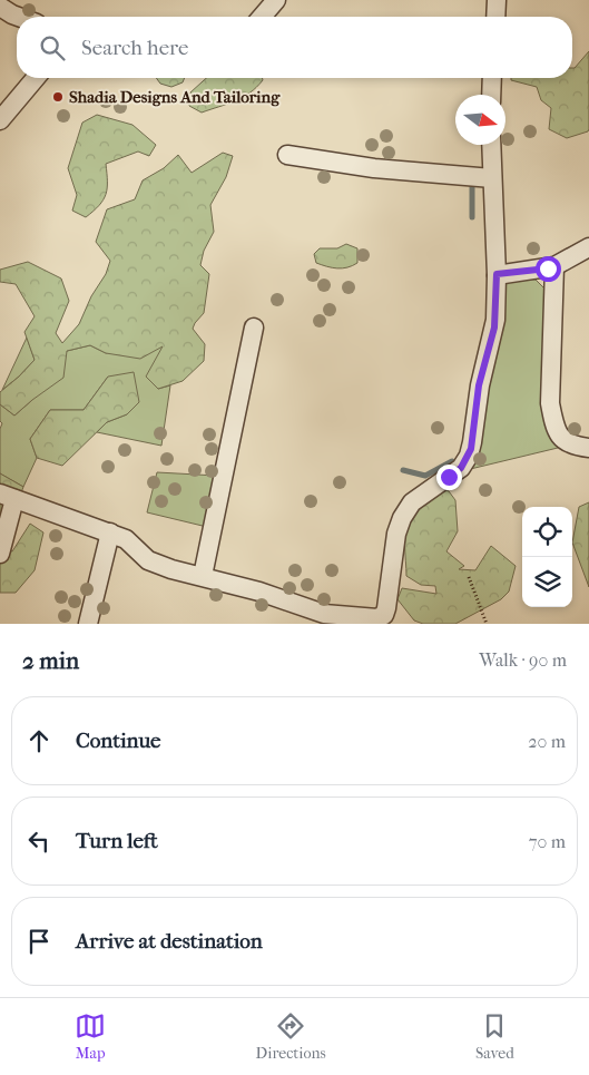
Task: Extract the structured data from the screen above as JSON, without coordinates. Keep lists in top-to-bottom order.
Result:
{
  "places": ["Shadia Designs And Tailoring"],
  "north": "right",
  "page": {
    "search": "Search here",
    "heading": ["2 min", "Walk · 90 m"],
    "list": [
      ["Continue", "20 m"],
      ["Turn left", "70 m"],
      "Arrive at destination"
    ],
    "nav": ["Map", "Directions", "Saved"]
  }
}
